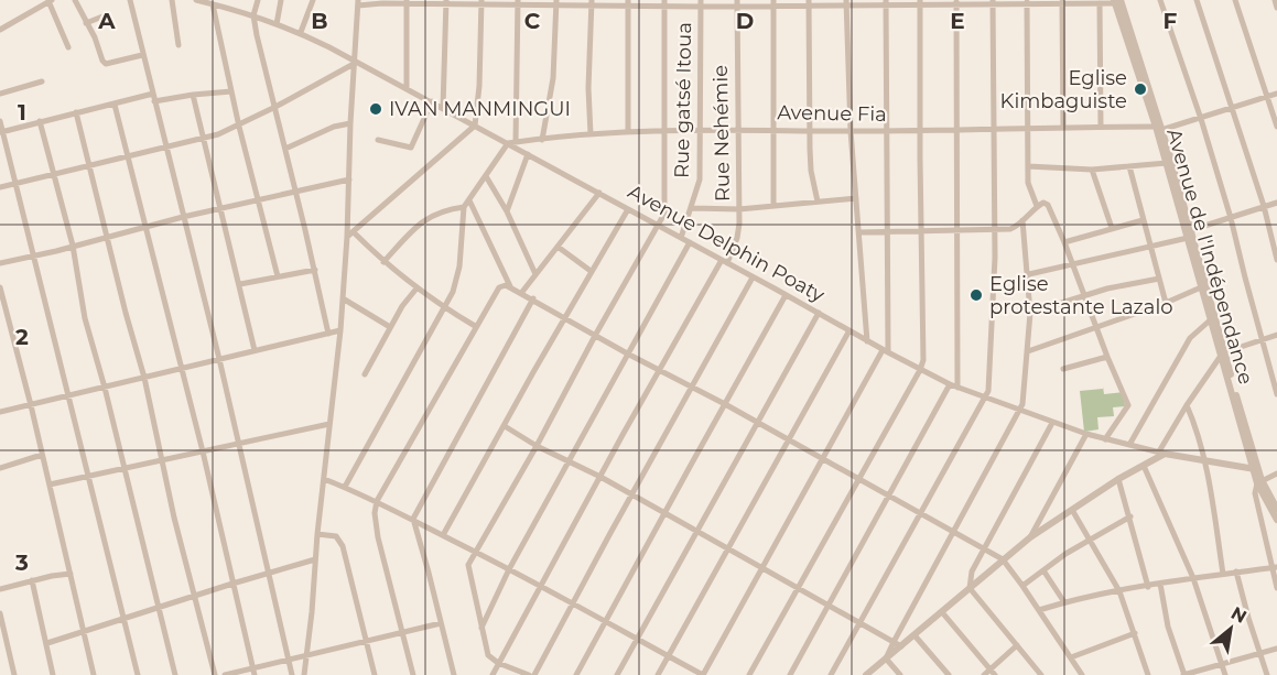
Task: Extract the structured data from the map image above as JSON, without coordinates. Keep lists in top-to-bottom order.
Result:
{
  "streets": {
    "street": [
      "Rue gatsé Itoua",
      "Avenue Fia",
      "Rue Nehémie",
      "Avenue Delphin Poaty",
      "Avenue de l'Indépendance"
    ]
  },
  "crossings": [
    ["Rue gatsé Itoua", "Avenue Fia"],
    ["Rue gatsé Itoua", "Avenue Delphin Poaty"],
    ["Avenue Fia", "Rue Nehémie"],
    ["Avenue Fia", "Avenue Delphin Poaty"],
    ["Avenue Fia", "Avenue de l'Indépendance"],
    ["Rue Nehémie", "Avenue Delphin Poaty"],
    ["Avenue Delphin Poaty", "Avenue de l'Indépendance"]
  ],
  "places": ["Eglise Kimbaguiste", "IVAN MANMINGUI", "Eglise protestante Lazalo"],
  "north": "top right",
  "grid": {
    "columns": [
      "A",
      "B",
      "C",
      "D",
      "E",
      "F"
    ],
    "rows": ["1", "2", "3"]
  }
}
